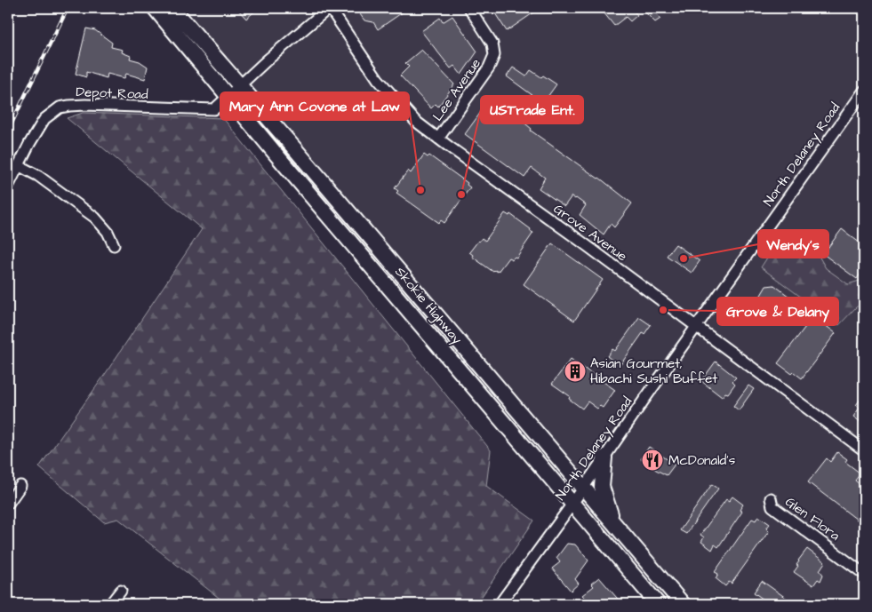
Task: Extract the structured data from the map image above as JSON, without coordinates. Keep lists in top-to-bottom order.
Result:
{
  "streets": {
    "highway": ["Skokie Highway"],
    "street": [
      "Lee Avenue",
      "Depot Road",
      "North Delaney Road",
      "Grove Avenue",
      "Glen Flora"
    ]
  },
  "crossings": [
    ["Lee Avenue", "Grove Avenue"],
    ["Depot Road", "Grove Avenue"],
    ["Depot Road", "Skokie Highway"],
    ["North Delaney Road", "Grove Avenue"],
    ["North Delaney Road", "Skokie Highway"]
  ],
  "places": {
    "other": [
      "Mary Ann Covone at Law",
      "USTrade Ent.",
      "Wendy's",
      "Grove & Delany"
    ],
    "building": ["Asian Gourmet, Hibachi Sushi Buffet"],
    "restaurant": ["McDonald's"]
  }
}
